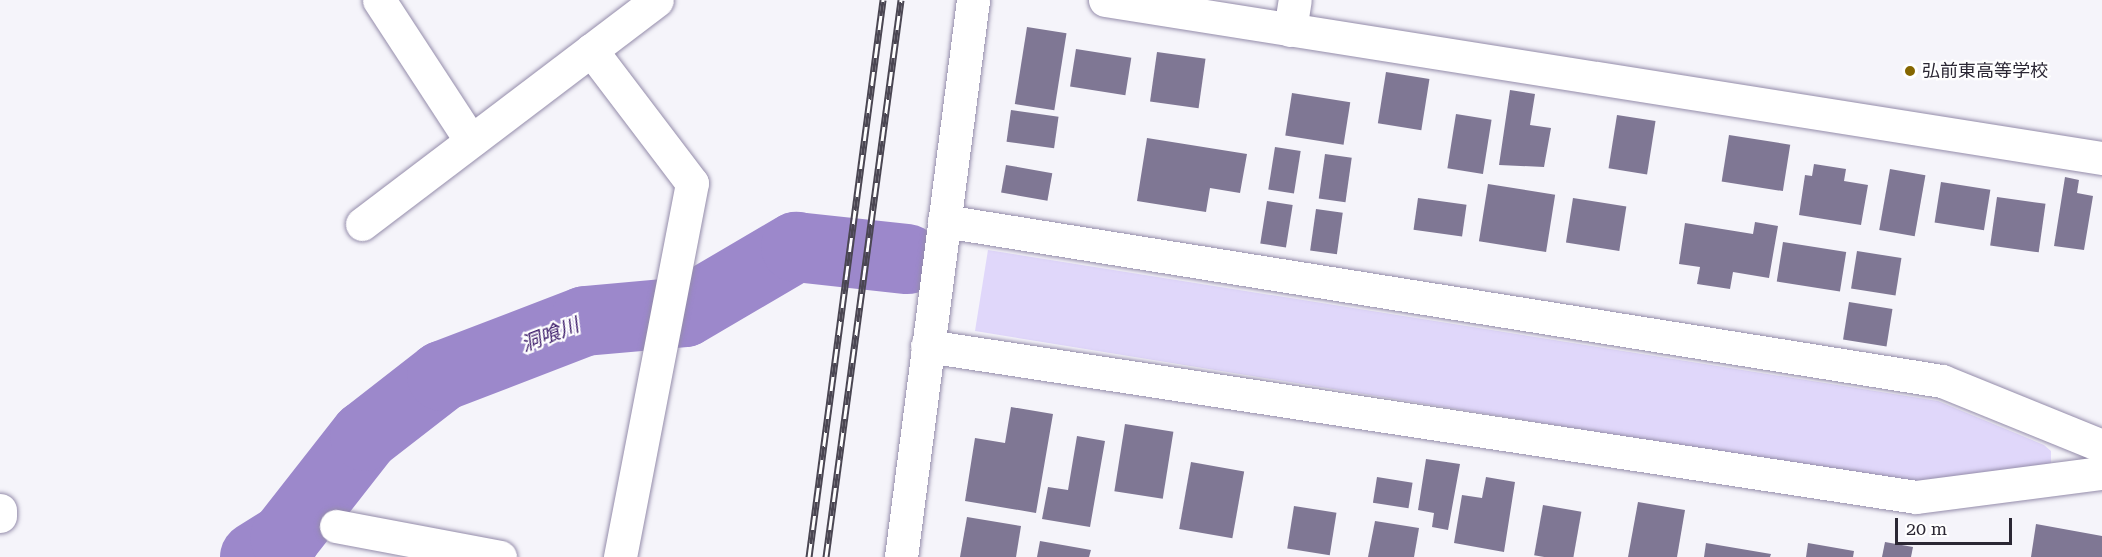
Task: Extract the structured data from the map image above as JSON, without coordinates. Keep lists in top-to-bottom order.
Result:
{
  "water": ["洞喰川"],
  "places": ["弘前東高等学校"],
  "scale_bar": "20 m"
}
